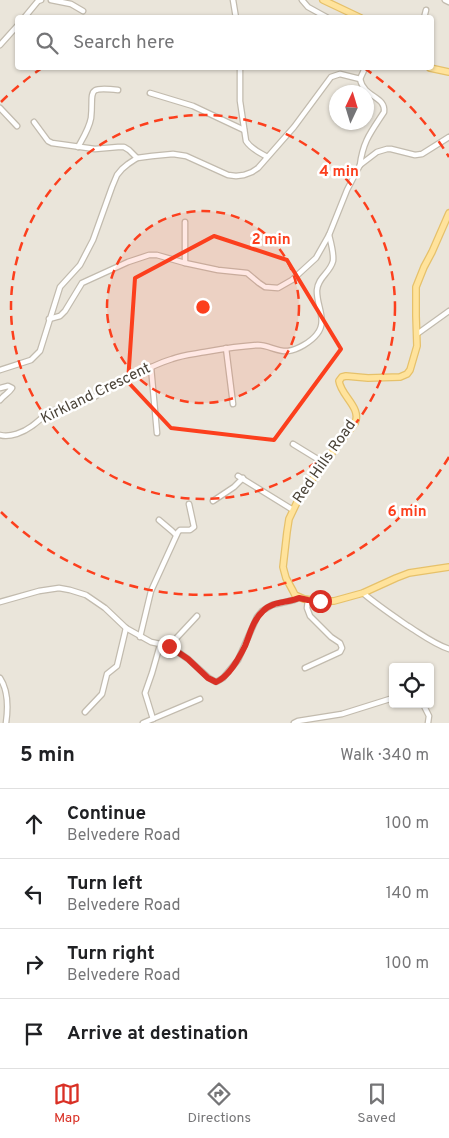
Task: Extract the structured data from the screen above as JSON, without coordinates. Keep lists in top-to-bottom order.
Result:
{
  "streets": {
    "main road": ["Red Hills Road"],
    "street": ["Kirkland Crescent"]
  },
  "north": "top",
  "page": {
    "search": "Search here",
    "heading": ["5 min", "Walk · 340 m"],
    "list": [
      ["Continue", "Belvedere Road", "100 m"],
      ["Turn left", "Belvedere Road", "140 m"],
      ["Turn right", "Belvedere Road", "100 m"],
      "Arrive at destination"
    ],
    "nav": ["Map", "Directions", "Saved"]
  },
  "rings": ["4 min", "2 min", "6 min"]
}
